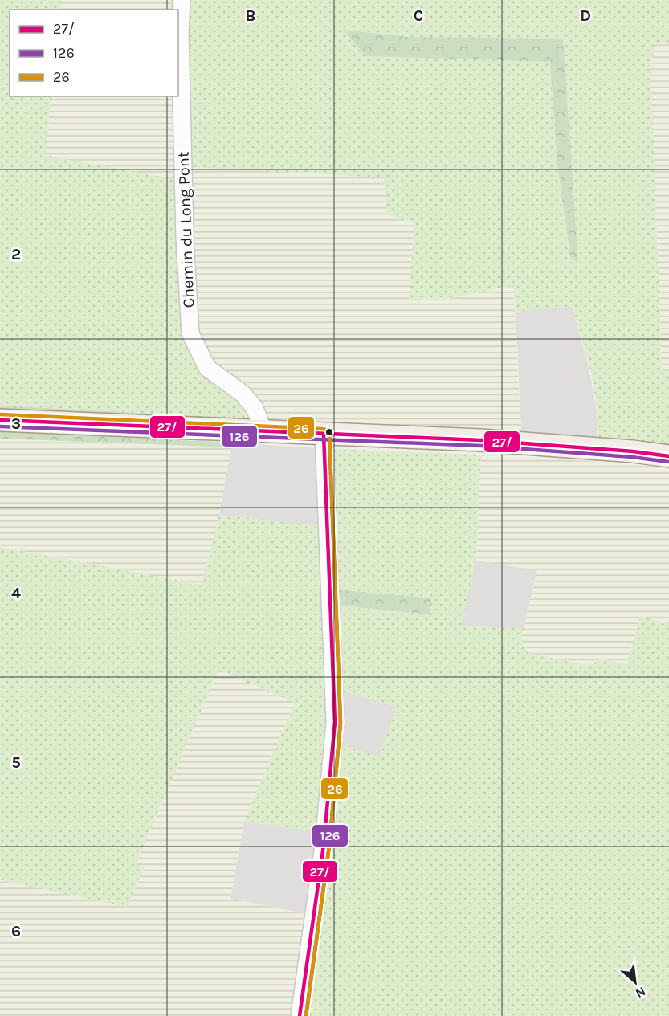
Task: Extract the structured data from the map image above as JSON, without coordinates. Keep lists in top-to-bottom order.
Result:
{
  "streets": {
    "street": ["Chemin du Long Pont"]
  },
  "lines": ["transit line 26", "transit line 27/", "transit line 126"],
  "legend": ["27/", "126", "26"],
  "north": "bottom right",
  "grid": {
    "columns": ["B", "C", "D"],
    "rows": [
      "2",
      "3",
      "4",
      "5",
      "6"
    ]
  }
}
